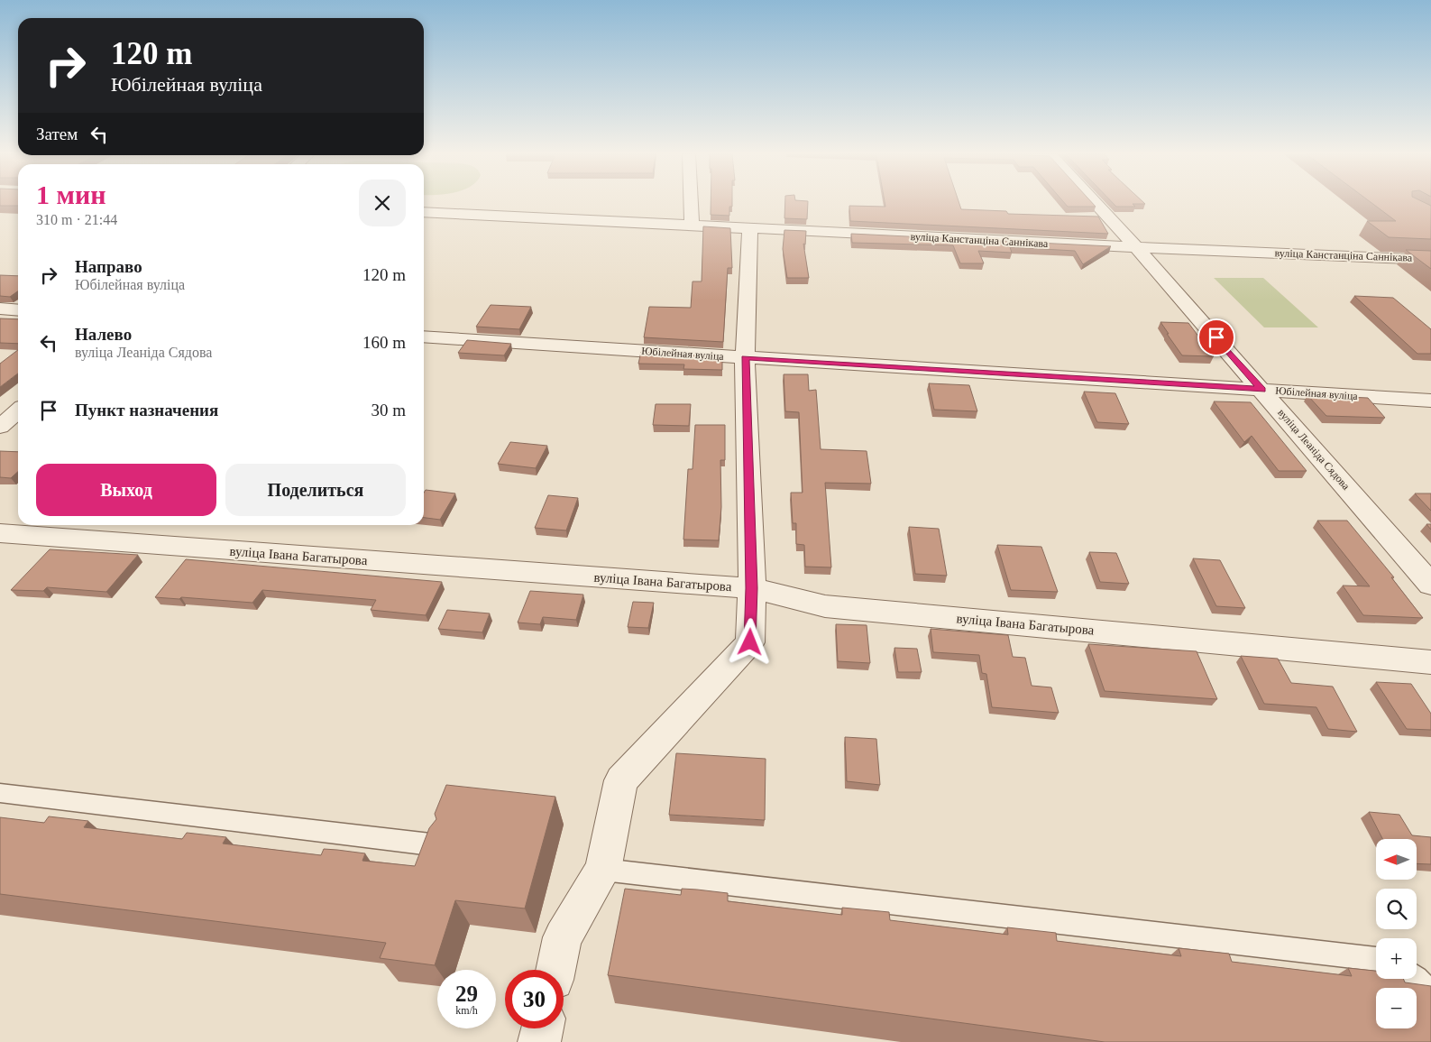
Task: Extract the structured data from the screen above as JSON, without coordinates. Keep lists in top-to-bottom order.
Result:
{
  "streets": {
    "street": [
      "вуліца Канстанціна Саннікава",
      "Юбілейная вуліца",
      "вуліца Леаніда Сядова",
      "вуліца Івана Багатырова"
    ]
  },
  "crossings": [
    ["вуліца Канстанціна Саннікава", "вуліца Леаніда Сядова"],
    ["Юбілейная вуліца", "вуліца Леаніда Сядова"]
  ],
  "north": "left",
  "page": {
    "turn": ["120 m", "Юбілейная вуліца"],
    "then": "Затем",
    "heading": ["1 мин", "310 m · 21:44"],
    "list": [
      {
        "name": "Направо",
        "note": "Юбілейная вуліца",
        "value": "120 m"
      },
      {
        "name": "Налево",
        "note": "вуліца Леаніда Сядова",
        "value": "160 m"
      },
      {
        "name": "Пункт назначения",
        "value": "30 m"
      }
    ],
    "buttons": ["Выход", "Поделиться"],
    "map_buttons": ["+", "−"],
    "speed": "29 km/h",
    "limit": "30"
  }
}
